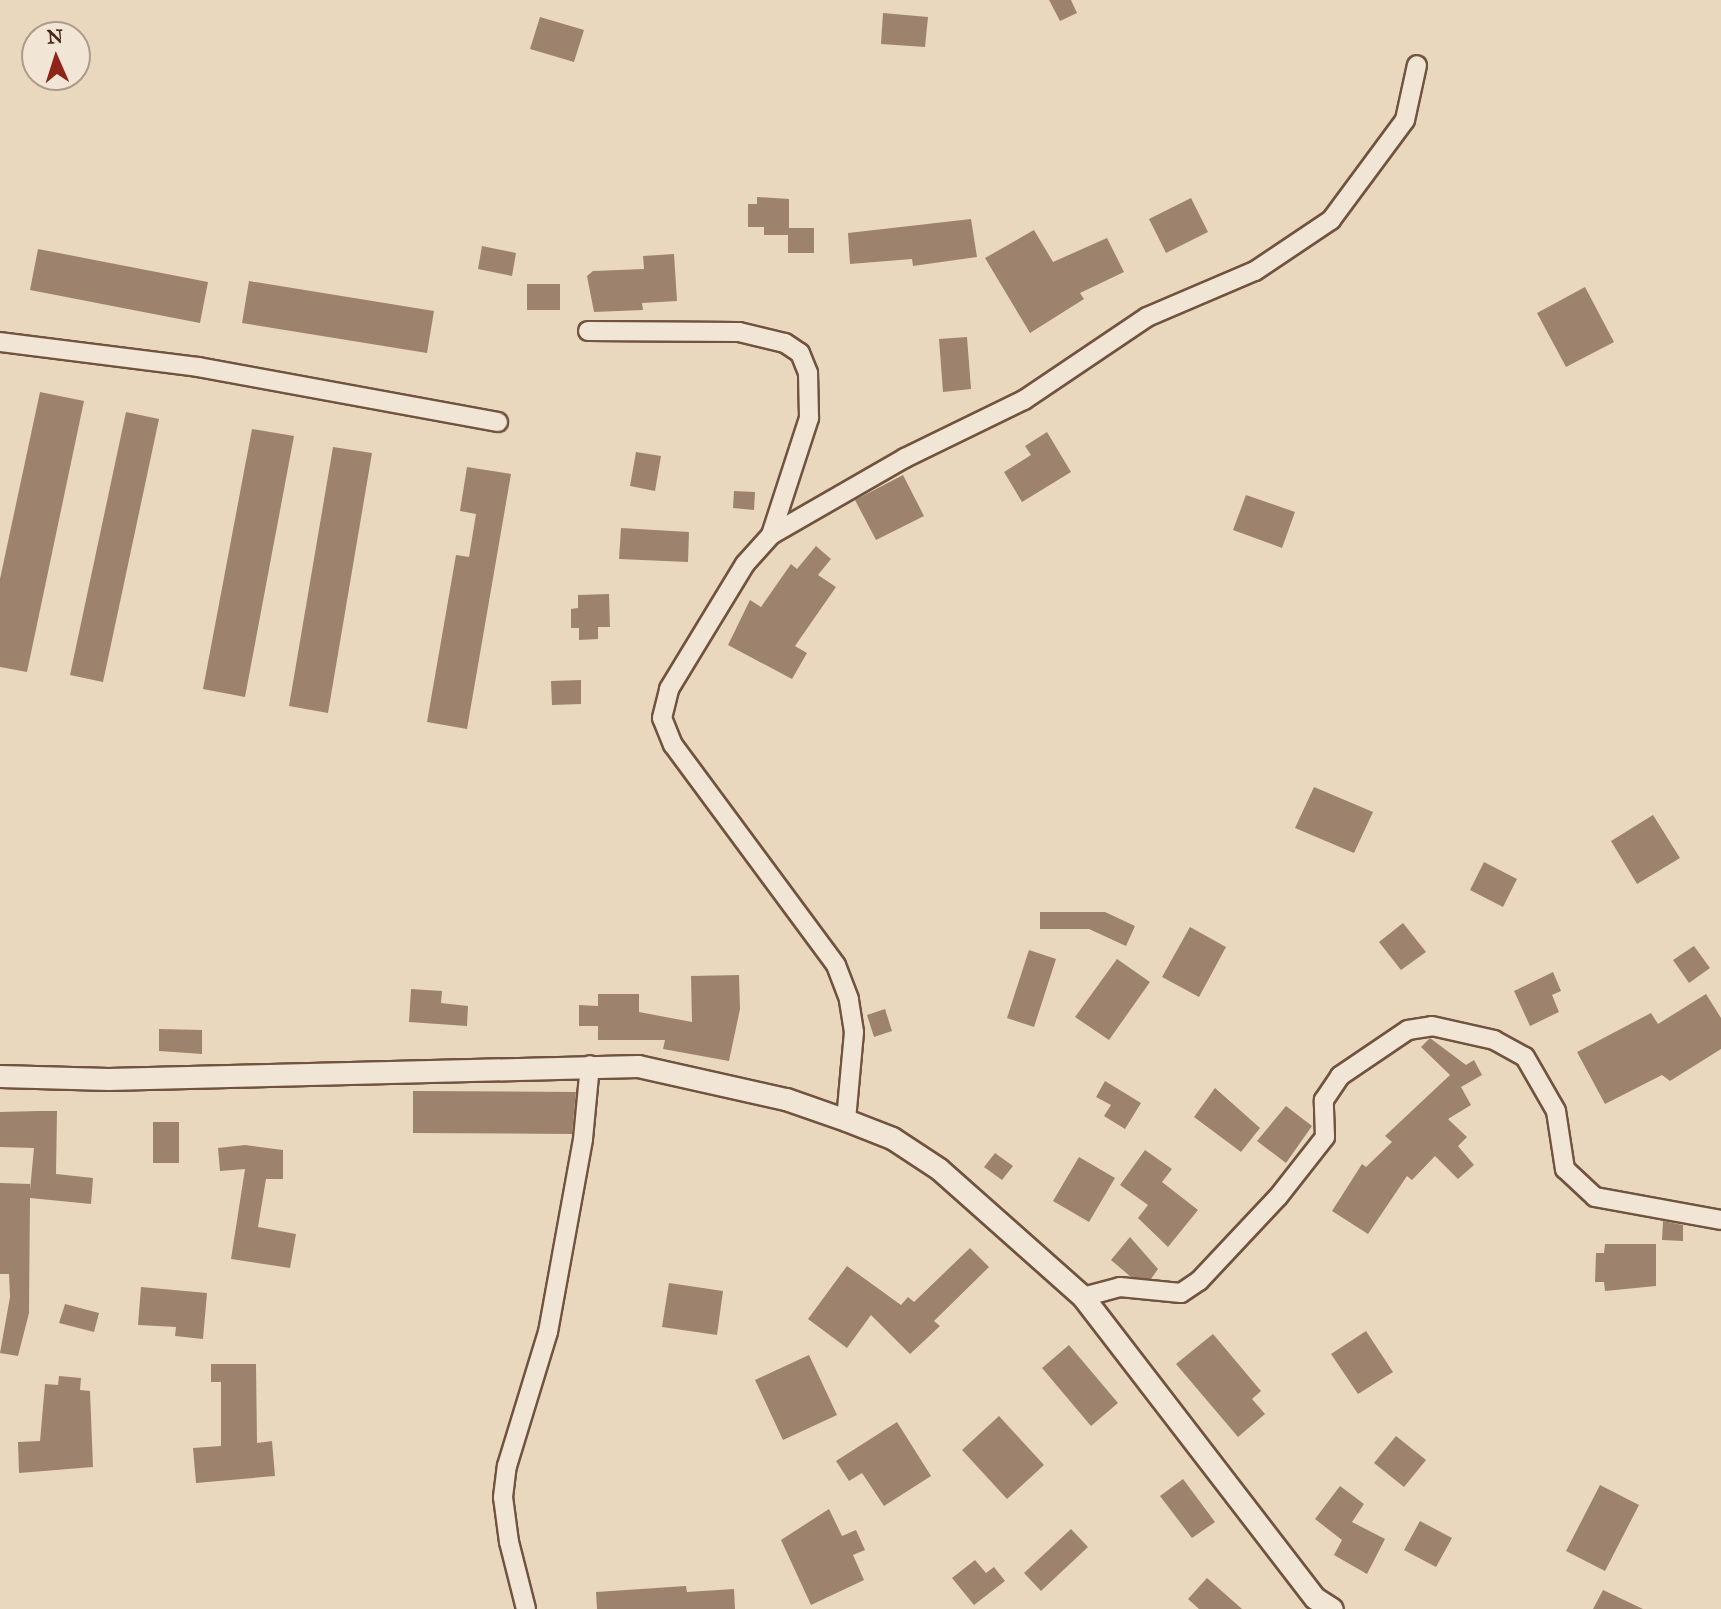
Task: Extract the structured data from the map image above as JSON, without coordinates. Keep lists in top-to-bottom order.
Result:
{
  "north": "top"
}
